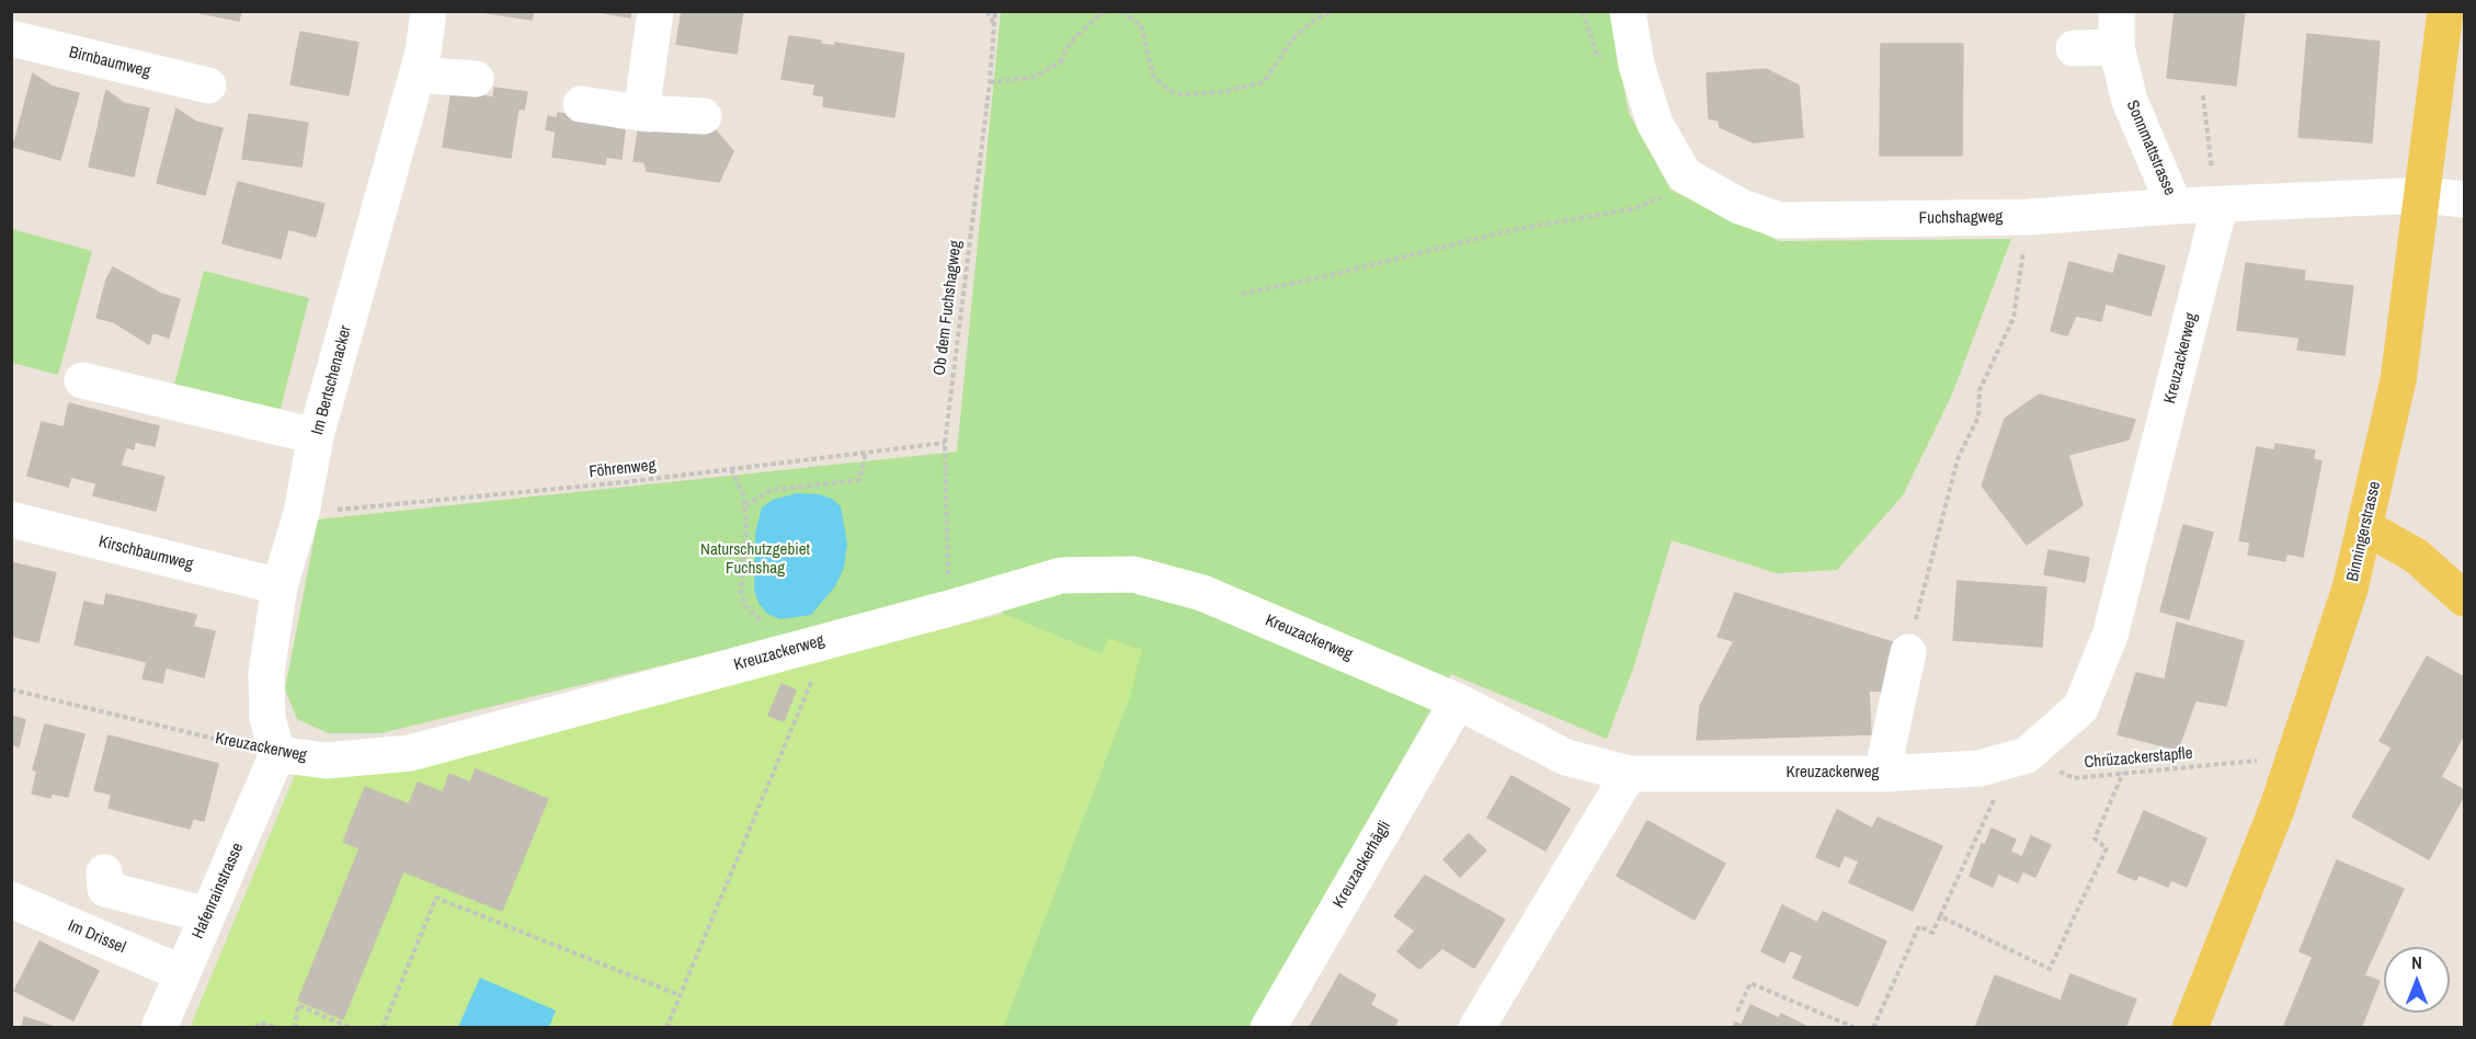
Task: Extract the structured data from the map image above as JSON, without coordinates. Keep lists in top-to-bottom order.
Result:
{
  "streets": {
    "main road": ["Binningerstrasse"],
    "street": [
      "Birnbaumweg",
      "Sonnmattstrasse",
      "Fuchshagweg",
      "Kreuzackerweg",
      "Im Bertschenacker",
      "Kirschbaumweg",
      "Kreuzackerhägli",
      "Hafenrainstrasse",
      "Im Drissel"
    ],
    "path": ["Ob dem Fuchshagweg", "Föhrenweg", "Chrüzackerstapfle"]
  },
  "crossings": [
    ["Sonnmattstrasse", "Fuchshagweg"],
    ["Fuchshagweg", "Kreuzackerweg"],
    ["Fuchshagweg", "Binningerstrasse"],
    ["Ob dem Fuchshagweg", "Kreuzackerweg"],
    ["Ob dem Fuchshagweg", "Föhrenweg"],
    ["Kreuzackerweg", "Im Bertschenacker"],
    ["Kreuzackerweg", "Chrüzackerstapfle"],
    ["Kreuzackerweg", "Kreuzackerhägli"],
    ["Kreuzackerweg", "Hafenrainstrasse"],
    ["Im Bertschenacker", "Föhrenweg"],
    ["Im Bertschenacker", "Kirschbaumweg"],
    ["Im Bertschenacker", "Hafenrainstrasse"],
    ["Hafenrainstrasse", "Im Drissel"]
  ],
  "parks": ["Naturschutzgebiet Fuchshag"],
  "north": "top"
}
